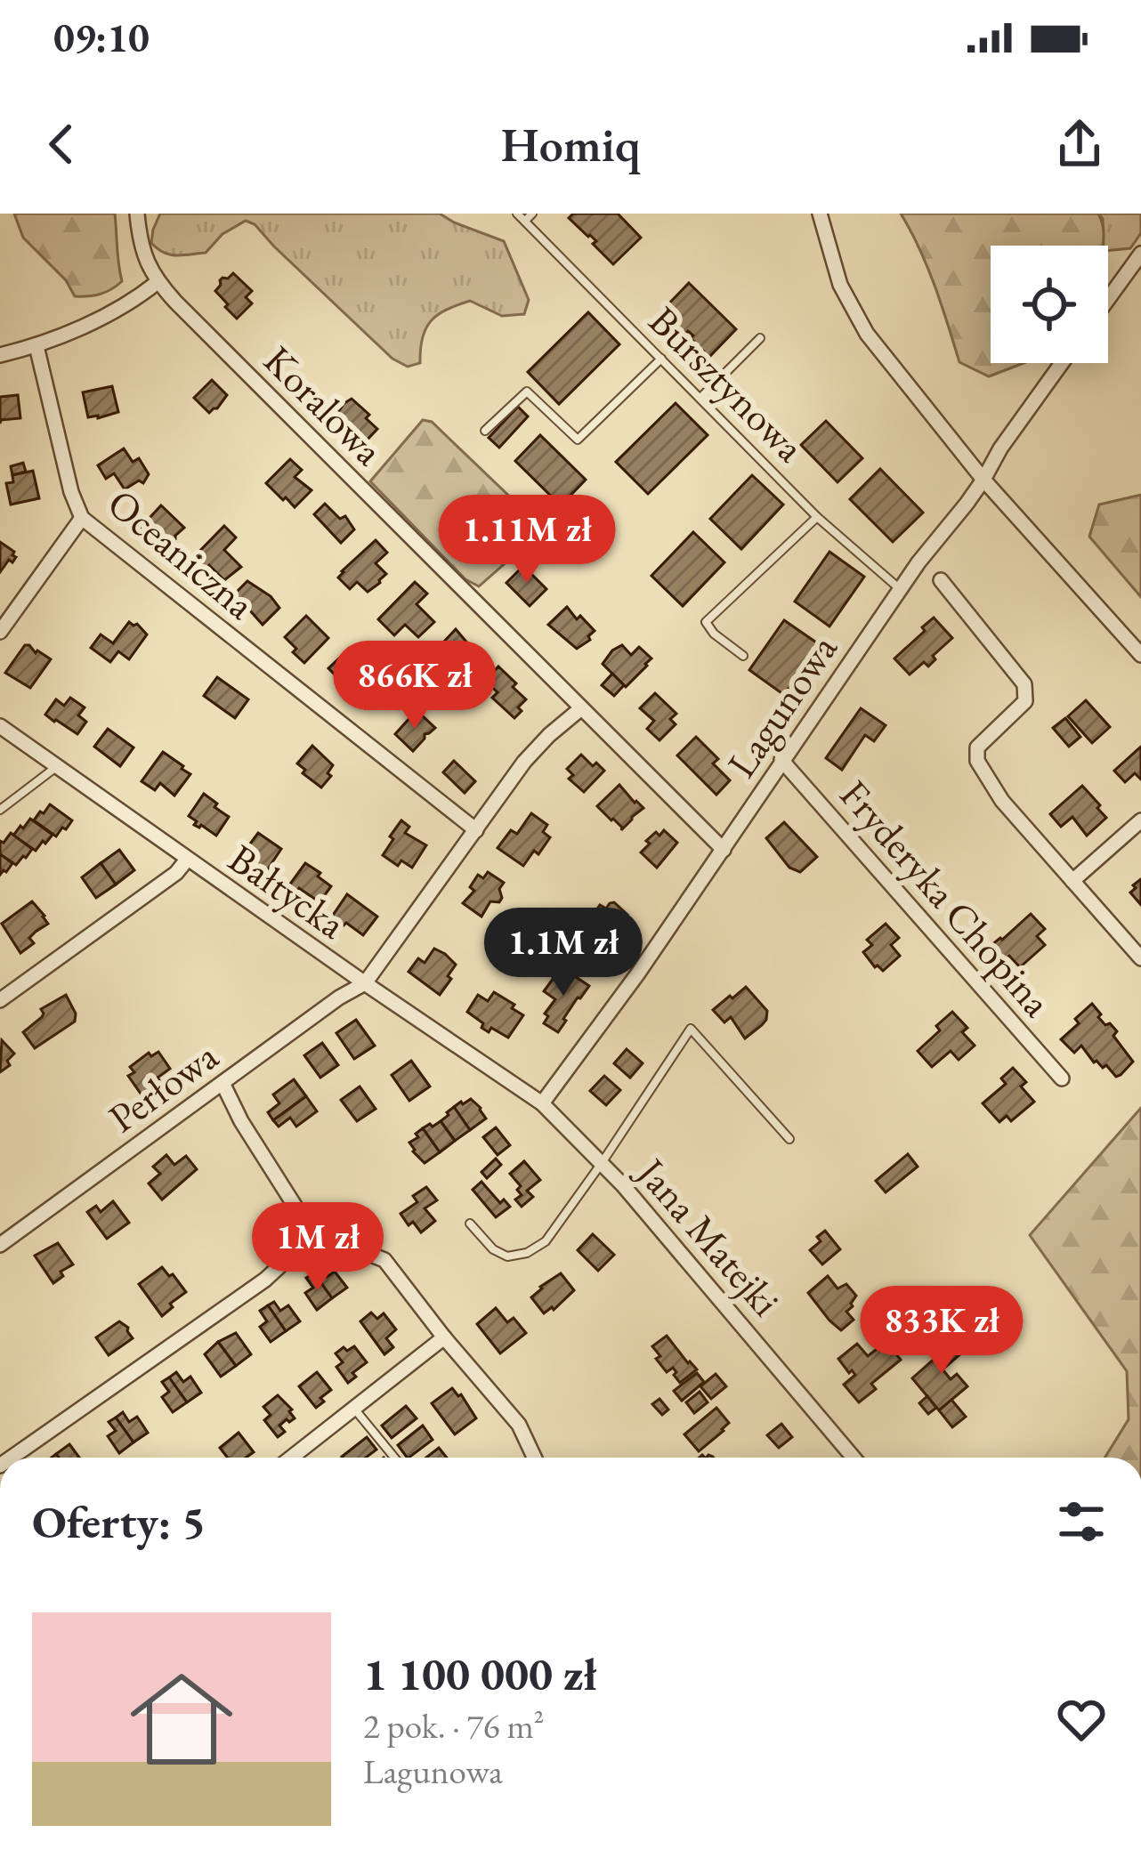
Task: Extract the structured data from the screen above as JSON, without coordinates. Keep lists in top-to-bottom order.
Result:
{
  "streets": {
    "street": [
      "Koralowa",
      "Oceaniczna",
      "Lagunowa",
      "Bałtycka",
      "Fryderyka Chopina",
      "Perłowa",
      "Jana Matejki"
    ],
    "lane": ["Bursztynowa"]
  },
  "crossings": [
    ["Bursztynowa", "Lagunowa"],
    ["Koralowa", "Lagunowa"],
    ["Lagunowa", "Bałtycka"],
    ["Lagunowa", "Fryderyka Chopina"],
    ["Lagunowa", "Jana Matejki"],
    ["Bałtycka", "Perłowa"],
    ["Bałtycka", "Jana Matejki"]
  ],
  "page": {
    "status": "09:10",
    "header": "Homiq",
    "price": [
      "1.11M zł",
      "866K zł",
      "1.1M zł",
      "1M zł",
      "833K zł"
    ],
    "heading": "Oferty: 5",
    "list": [
      {
        "name": "1 100 000 zł",
        "note": "2 pok. · 76 m² · Lagunowa"
      }
    ]
  }
}
